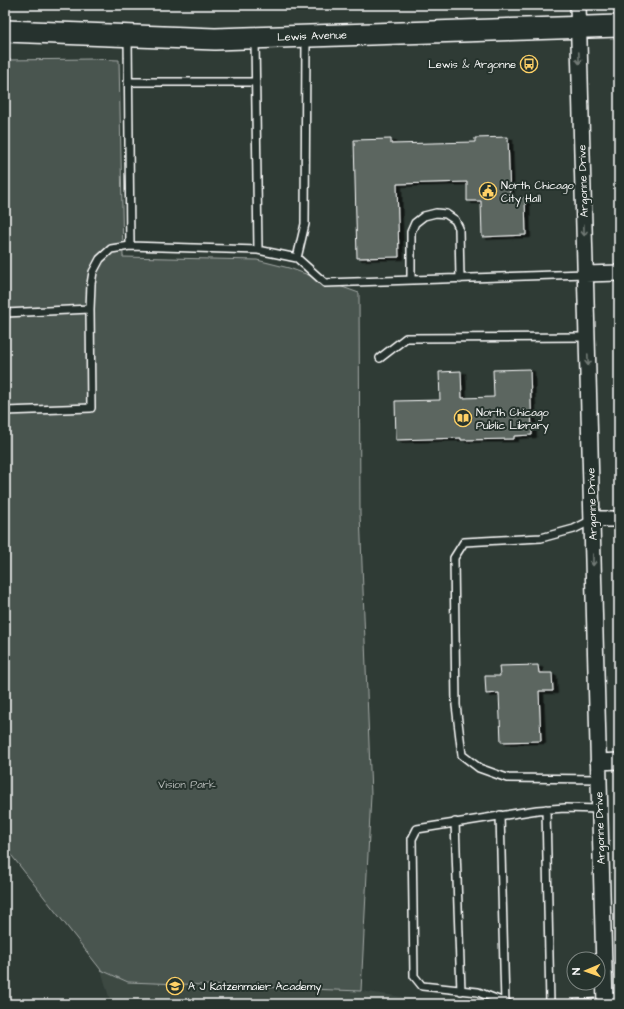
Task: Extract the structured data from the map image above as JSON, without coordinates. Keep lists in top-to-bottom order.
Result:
{
  "streets": {
    "main road": ["Lewis Avenue"],
    "street": ["Argonne Drive"]
  },
  "crossings": [
    ["Lewis Avenue", "Argonne Drive"]
  ],
  "one_way": ["Argonne Drive"],
  "parks": ["Vision Park"],
  "places": {
    "bus stop": ["Lewis & Argonne"],
    "public building": ["North Chicago City Hall"],
    "library": ["North Chicago Public Library"],
    "school or university": ["A J Katzenmaier Academy"]
  },
  "north": "left"
}
